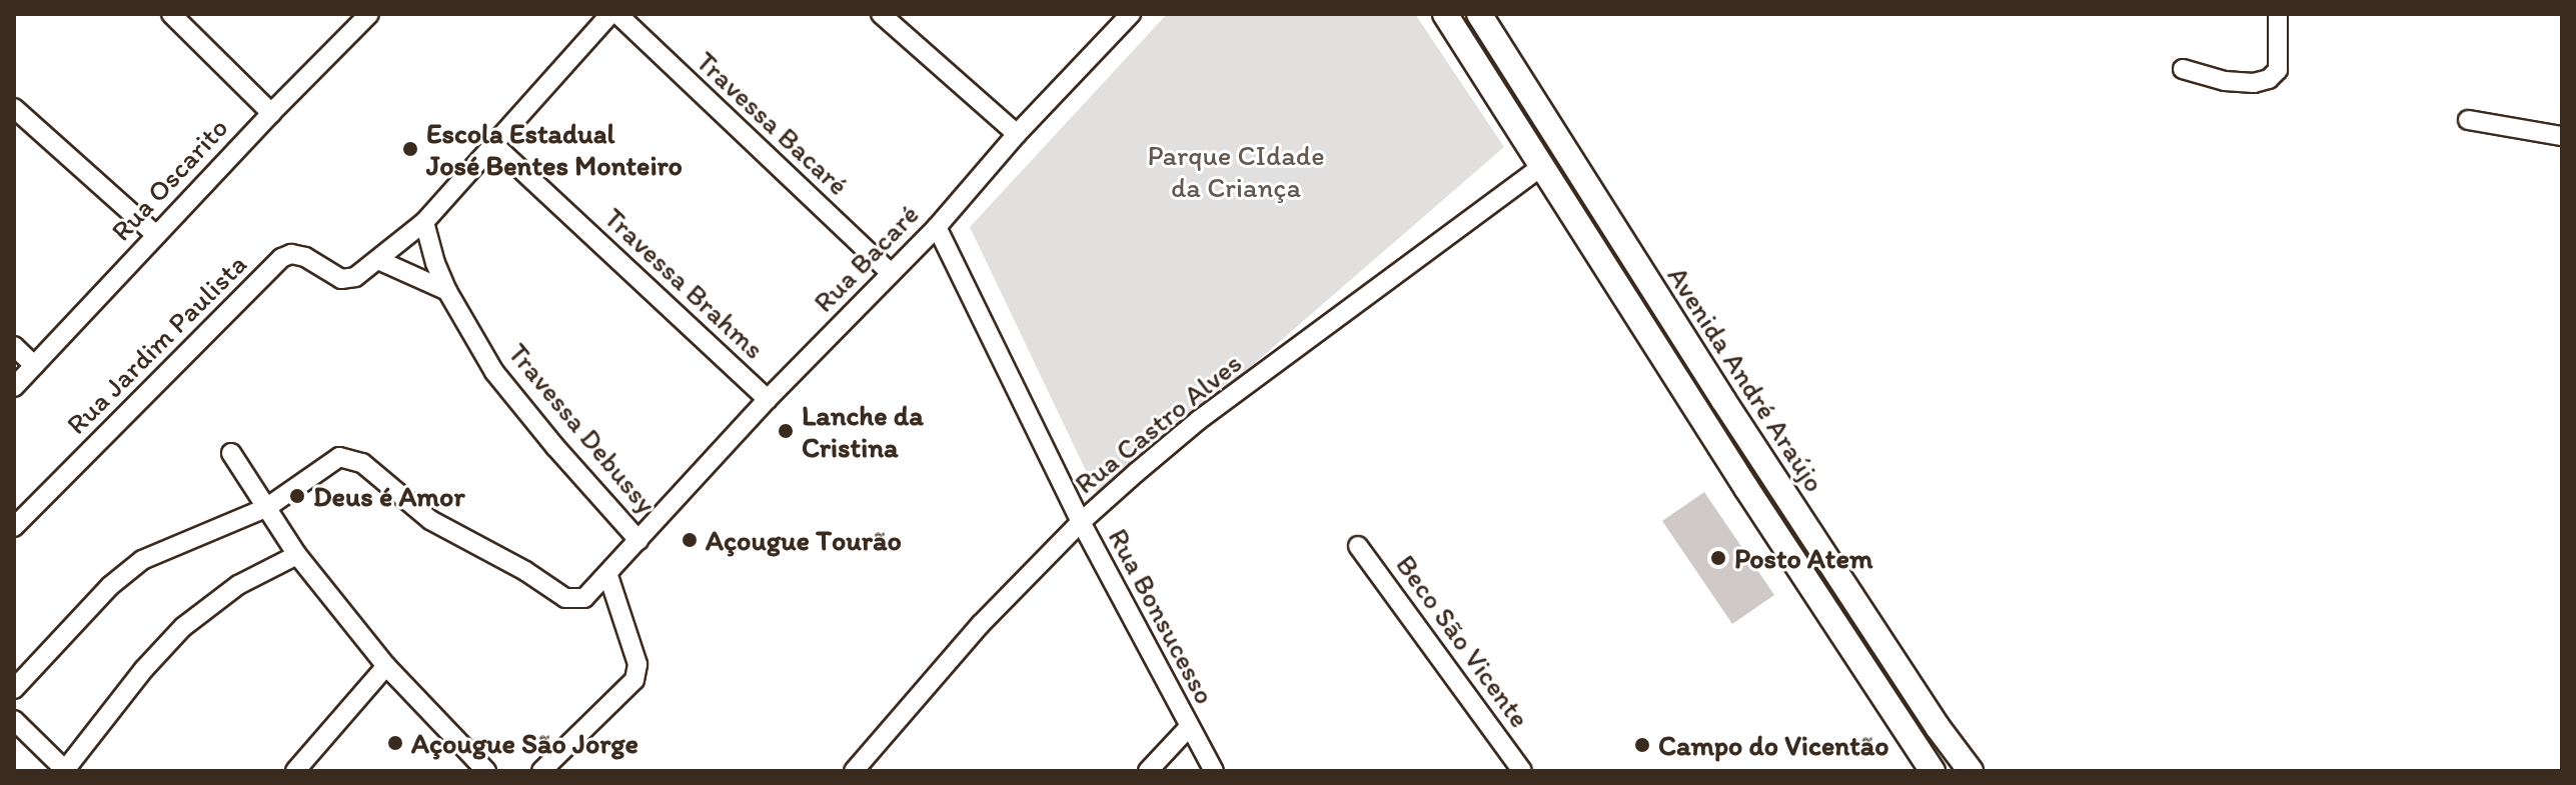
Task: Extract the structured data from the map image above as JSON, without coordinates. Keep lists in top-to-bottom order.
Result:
{
  "streets": {
    "main road": ["Avenida André Araújo"],
    "street": [
      "Travessa Bacaré",
      "Rua Oscarito",
      "Rua Bacaré",
      "Travessa Brahms",
      "Rua Jardim Paulista",
      "Rua Castro Alves",
      "Travessa Debussy",
      "Rua Bonsucesso",
      "Beco São Vicente"
    ]
  },
  "crossings": [
    ["Travessa Bacaré", "Rua Bacaré"],
    ["Rua Bacaré", "Travessa Brahms"],
    ["Rua Bacaré", "Travessa Debussy"],
    ["Rua Bacaré", "Rua Bonsucesso"],
    ["Avenida André Araújo", "Rua Castro Alves"],
    ["Rua Castro Alves", "Rua Bonsucesso"]
  ],
  "parks": ["Parque CIdade da Criança"],
  "places": [
    "Escola Estadual José Bentes Monteiro",
    "Lanche da Cristina",
    "Deus é Amor",
    "Açougue Tourão",
    "Posto Atem",
    "Açougue São Jorge",
    "Campo do Vicentão"
  ]
}
